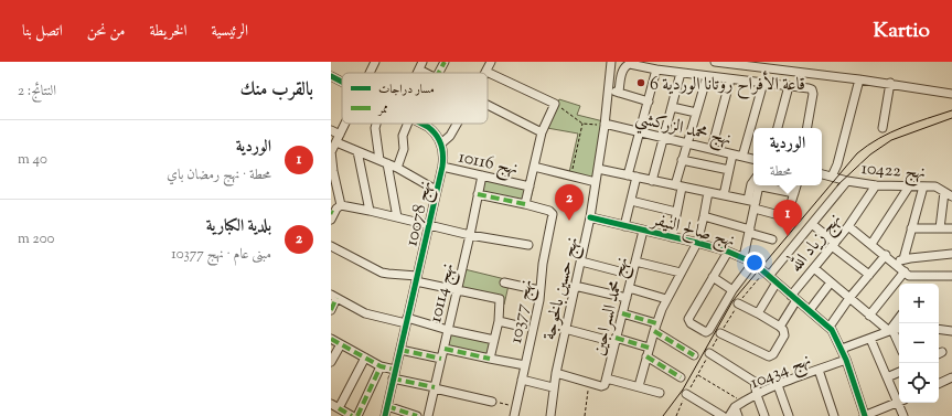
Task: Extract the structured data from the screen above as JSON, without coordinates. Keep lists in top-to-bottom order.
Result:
{
  "streets": {
    "street": [
      "نهج محمد الزركشي",
      "نهج 10116",
      "نهج 10422",
      "نهج 10078",
      "نهج صالح النيفر",
      "نهج زياد الله",
      "نهج حسين بالخوجة",
      "نهج 10114",
      "نهج محمد السراجين",
      "نهج 10377",
      "نهج 10434"
    ]
  },
  "crossings": [
    ["نهج محمد الزركشي", "نهج حسين بالخوجة"],
    ["نهج 10116", "نهج 10078"],
    ["نهج 10116", "نهج 10114"],
    ["نهج 10422", "نهج زياد الله"],
    ["نهج صالح النيفر", "نهج زياد الله"],
    ["نهج صالح النيفر", "نهج حسين بالخوجة"],
    ["نهج صالح النيفر", "نهج محمد السراجين"],
    ["نهج صالح النيفر", "نهج 10434"]
  ],
  "places": ["قاعة الأفراح روتانا الوردية 6"],
  "legend": ["مسار دراجات", "ممر"],
  "page": {
    "header": "Kartio",
    "nav": [
      "الرئيسية",
      "الخريطة",
      "من نحن",
      "اتصل بنا"
    ],
    "heading": ["بالقرب منك", "النتائج: 2"],
    "list": [
      {
        "mark": "1",
        "name": "الوردية",
        "note": "محطة · نهج رمضان باي",
        "value": "40 m"
      },
      {
        "mark": "2",
        "name": "بلدية الكبارية",
        "note": "مبنى عام · نهج 10377",
        "value": "200 m"
      }
    ],
    "popup": ["الوردية", "محطة"],
    "pins": ["2", "1"],
    "map_buttons": ["+", "−"]
  }
}
